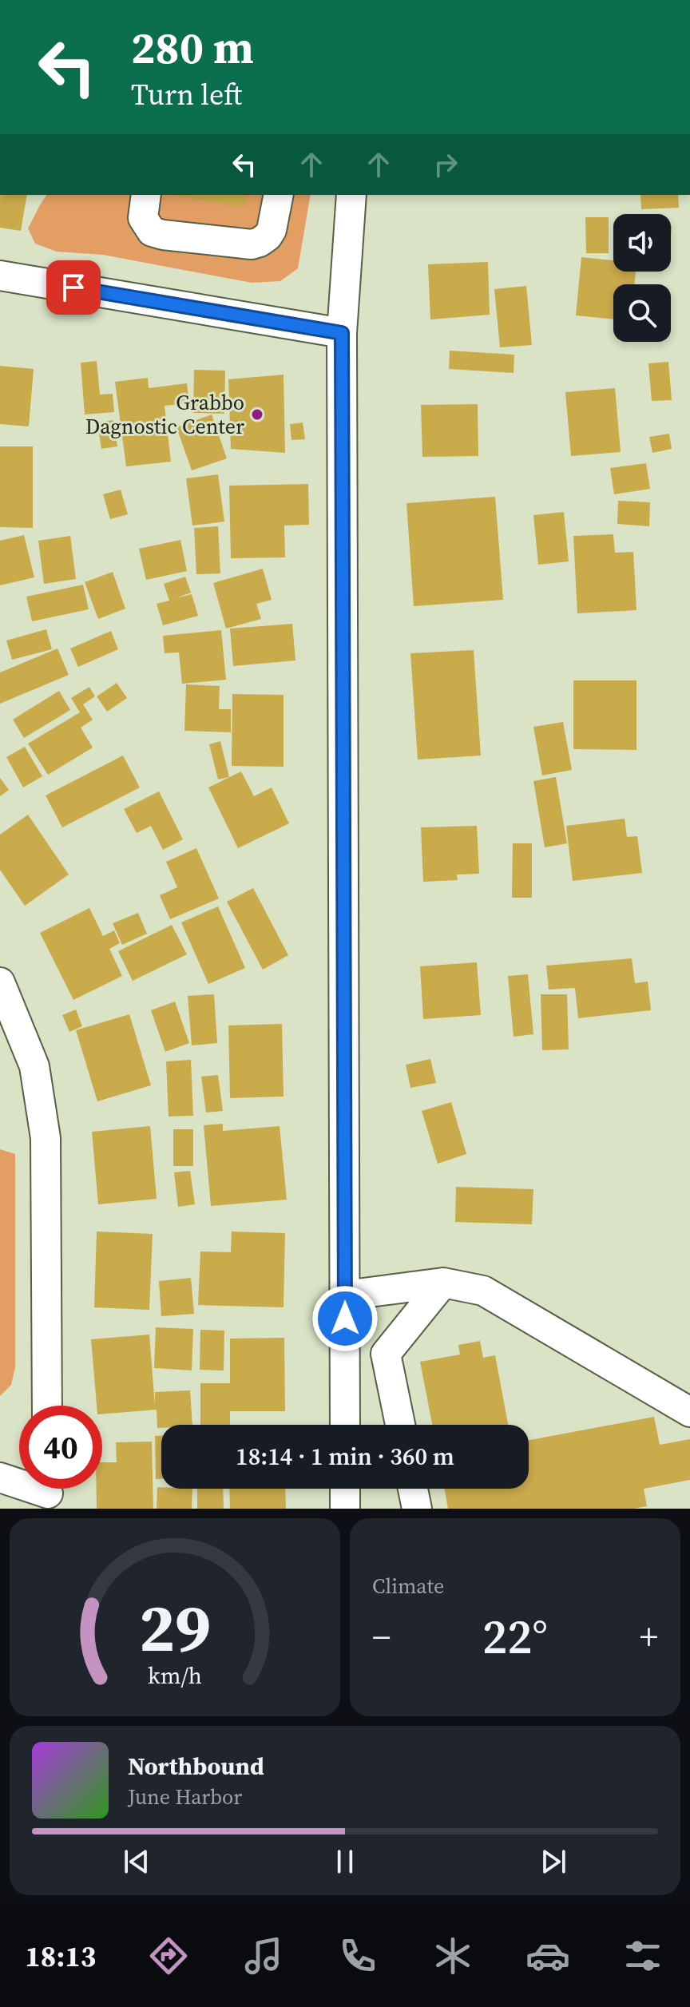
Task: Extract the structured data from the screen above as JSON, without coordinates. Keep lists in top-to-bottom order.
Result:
{
  "places": ["Grabbo Dagnostic Center"],
  "page": {
    "turn": ["280 m", "Turn left"],
    "limit": "40",
    "trip": "18:14 · 1 min · 360 m",
    "tile": "Climate",
    "heat": ["−", "22°", "+"],
    "song": ["Northbound", "June Harbor"],
    "tabs": "18:13",
    "gauge": ["29", "km/h"]
  }
}
